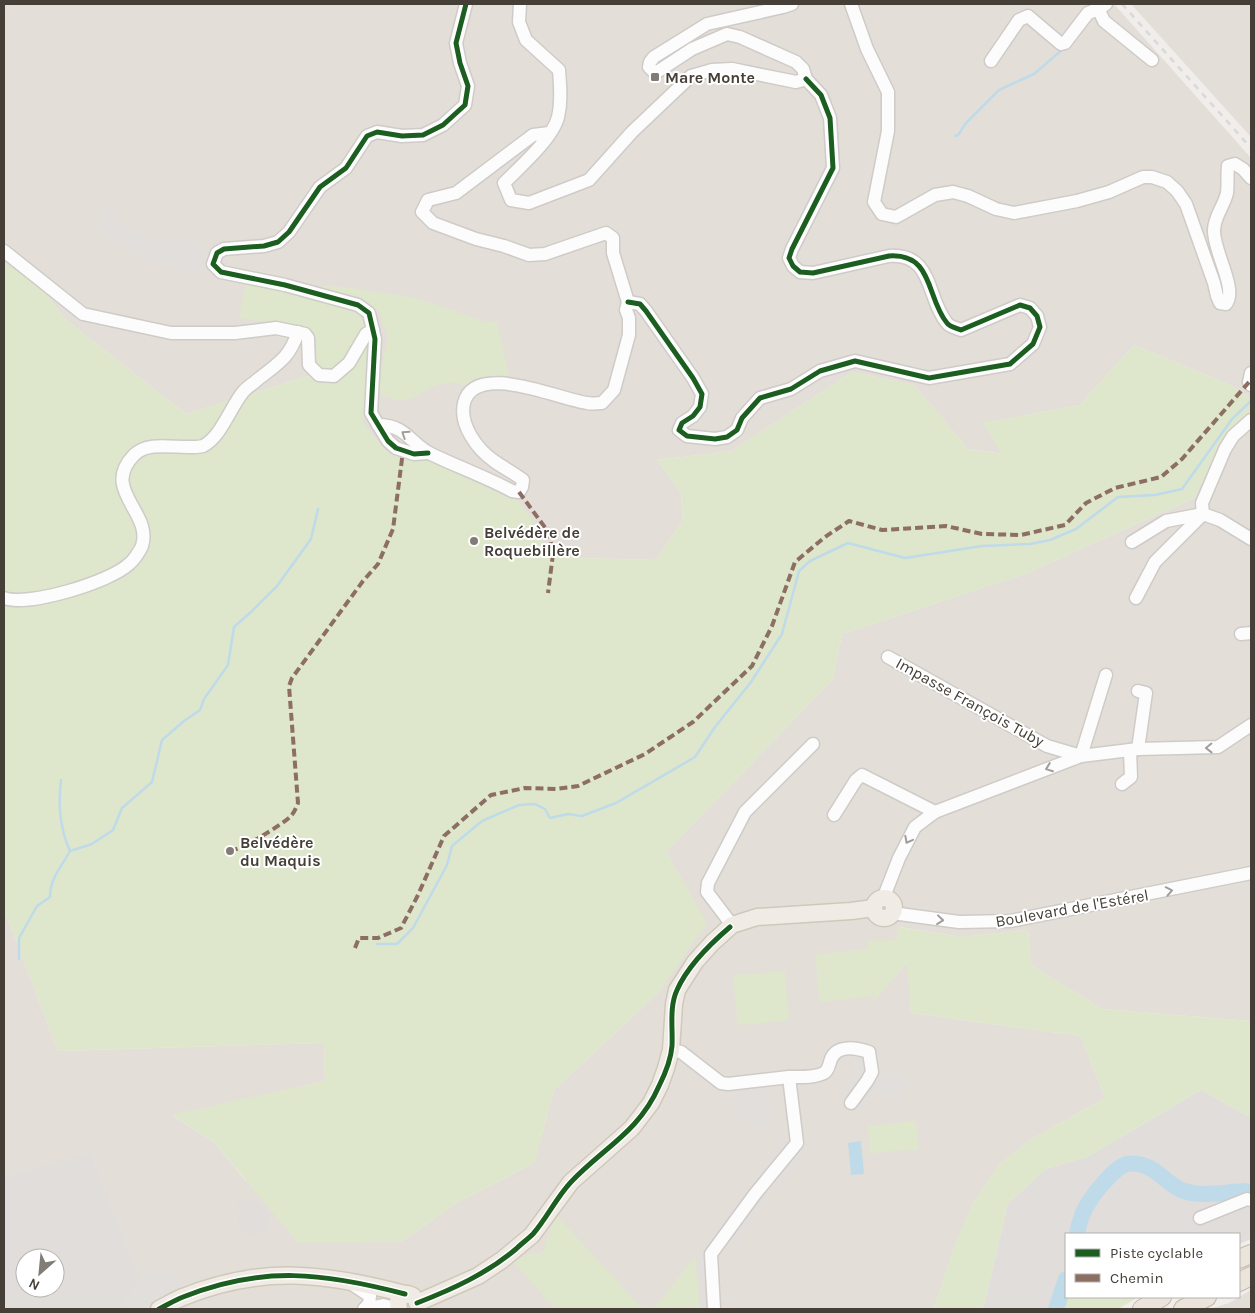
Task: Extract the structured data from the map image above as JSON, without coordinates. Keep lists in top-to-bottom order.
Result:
{
  "streets": {
    "street": ["Impasse François Tuby", "Boulevard de l'Estérel"]
  },
  "one_way": ["Boulevard de l'Estérel"],
  "places": {
    "transit": ["Mare Monte"],
    "other": ["Belvédère de Roquebillère", "Belvédère du Maquis"]
  },
  "legend": ["Piste cyclable", "Chemin"],
  "north": "bottom left"
}
